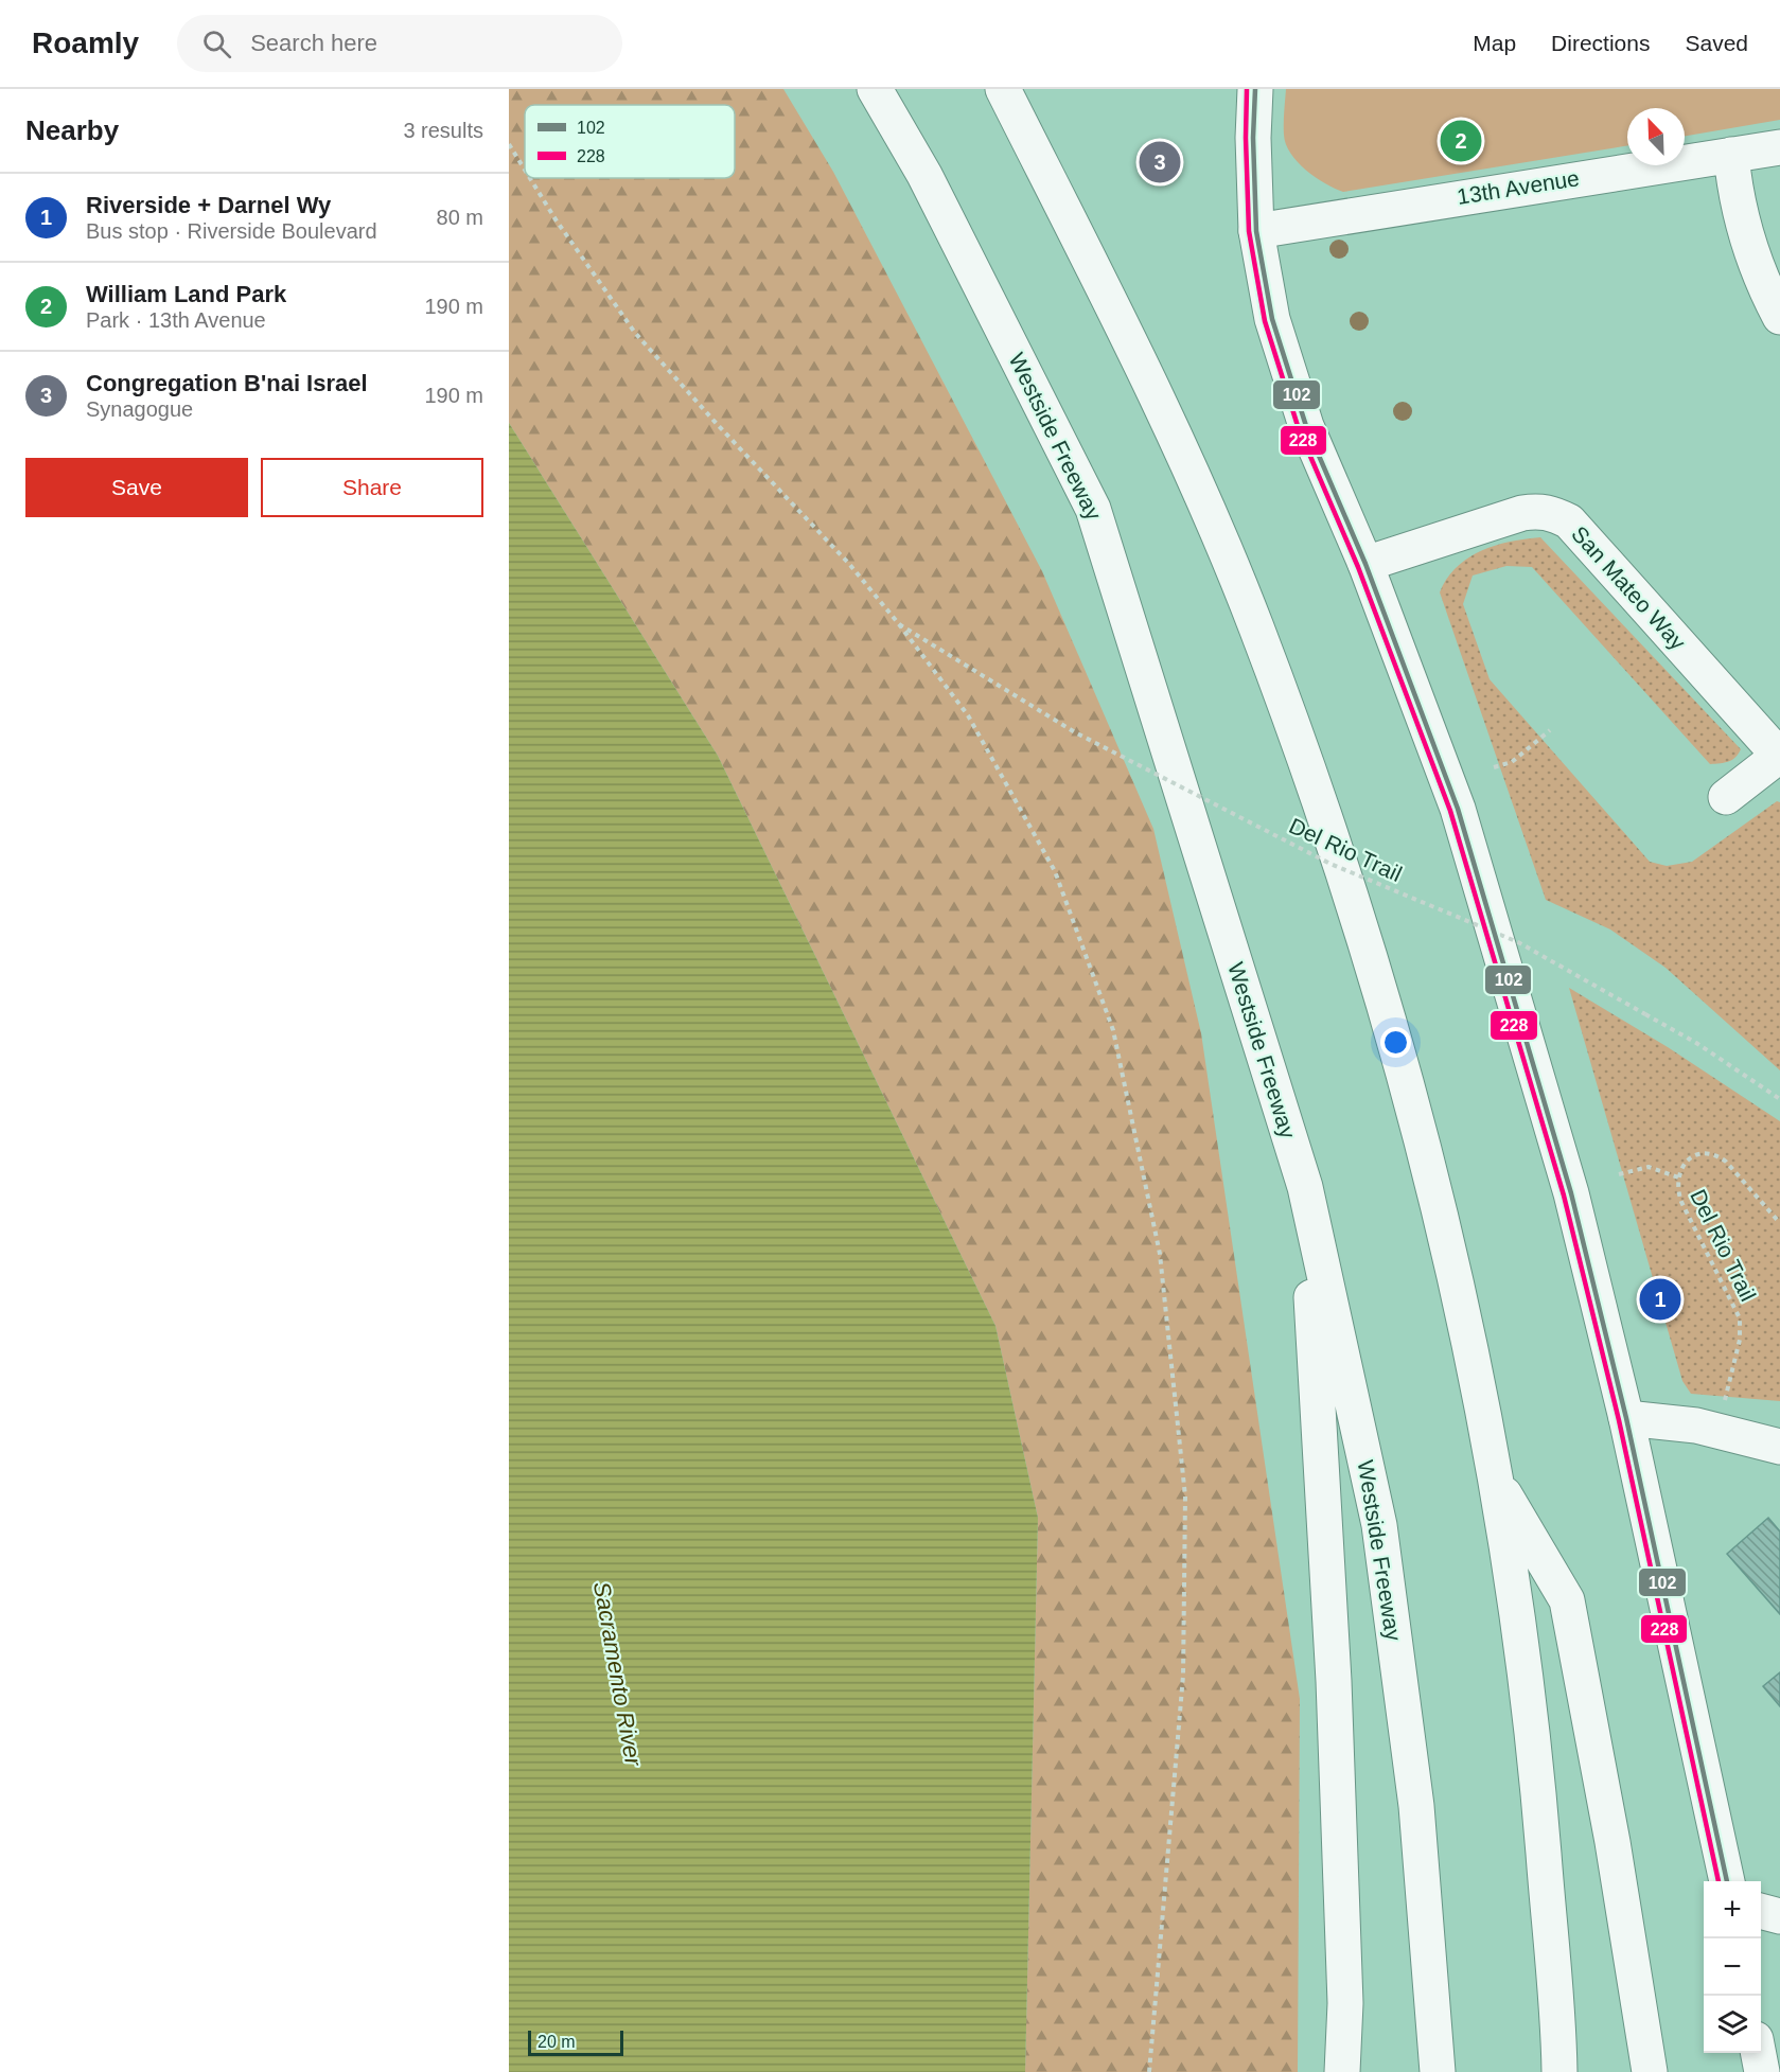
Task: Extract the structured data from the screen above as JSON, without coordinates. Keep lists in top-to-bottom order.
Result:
{
  "streets": {
    "main road": ["13th Avenue", "Westside Freeway", "San Mateo Way"],
    "path": ["Del Rio Trail"]
  },
  "water": ["Sacramento River"],
  "lines": ["transit line 102", "transit line 228"],
  "legend": ["102", "228"],
  "scale_bar": "20 m",
  "north": "top left",
  "page": {
    "header": "Roamly",
    "search": "Search here",
    "nav": ["Map", "Directions", "Saved"],
    "heading": ["Nearby", "3 results"],
    "pins": ["2", "3", "1"],
    "list": [
      {
        "mark": "1",
        "name": "Riverside + Darnel Wy",
        "note": "Bus stop · Riverside Boulevard",
        "value": "80 m"
      },
      {
        "mark": "2",
        "name": "William Land Park",
        "note": "Park · 13th Avenue",
        "value": "190 m"
      },
      {
        "mark": "3",
        "name": "Congregation B'nai Israel",
        "note": "Synagogue",
        "value": "190 m"
      }
    ],
    "buttons": ["Save", "Share"],
    "map_buttons": ["+", "−"],
    "scale": "20 m"
  }
}
